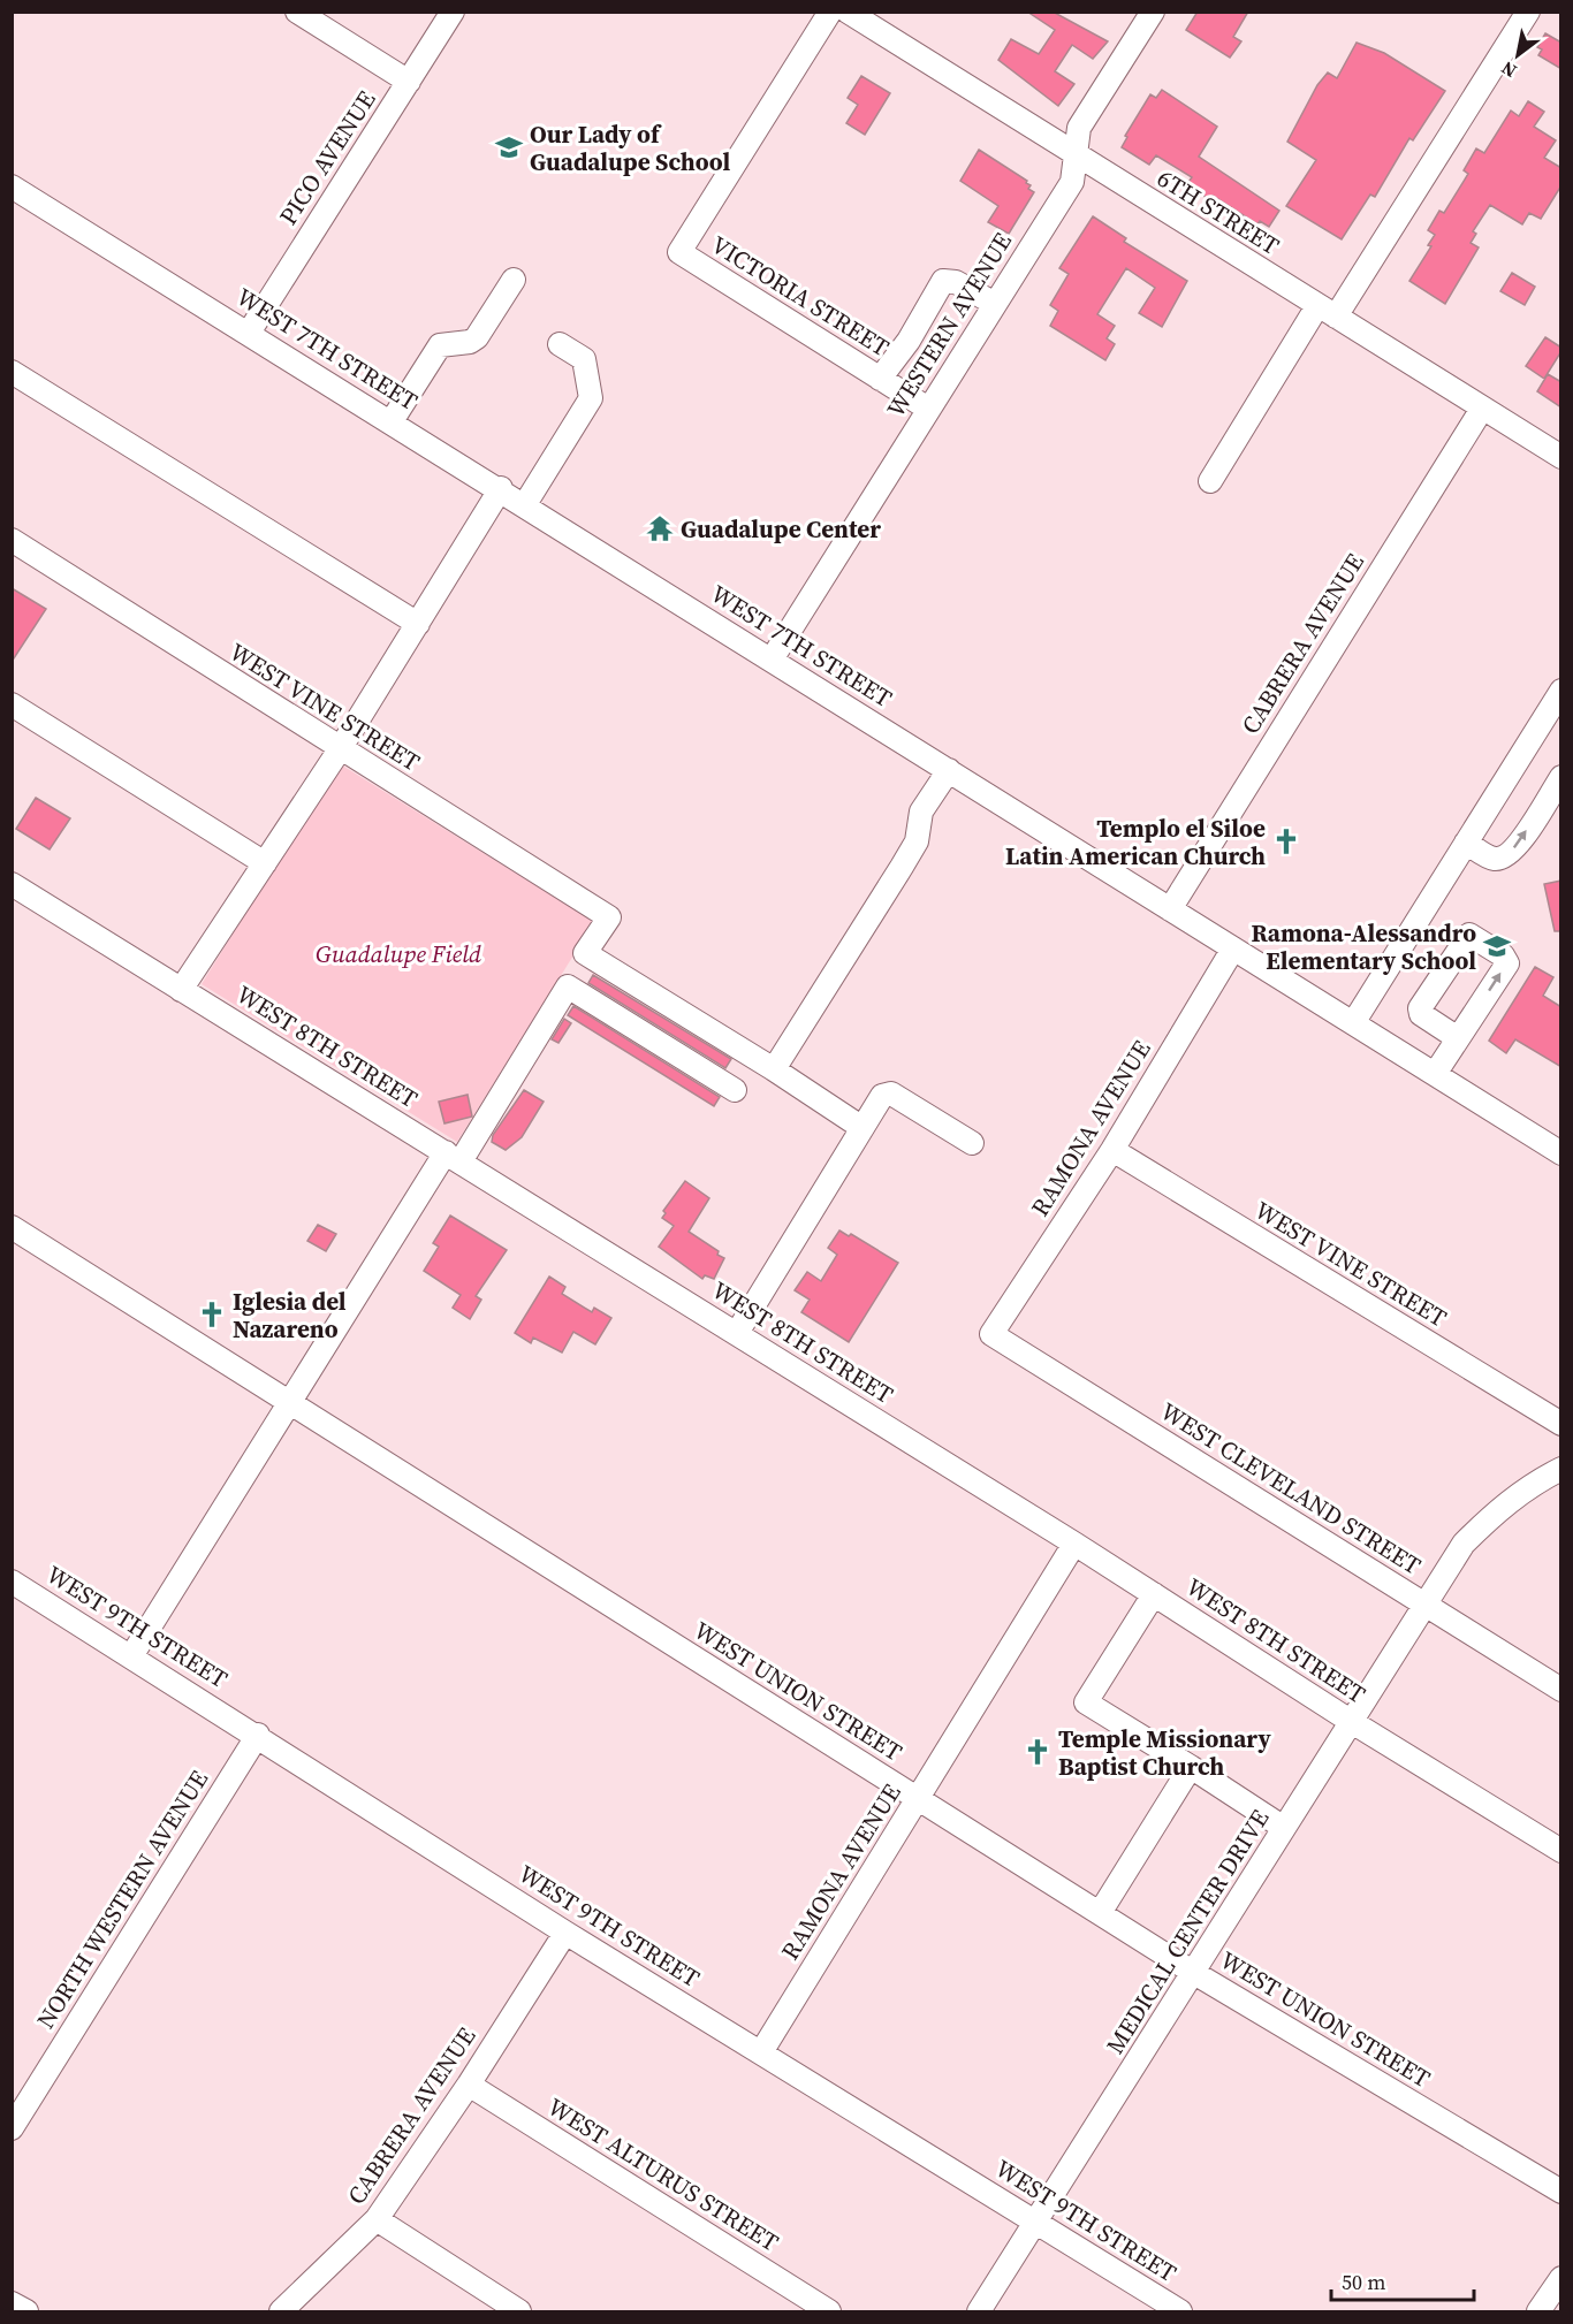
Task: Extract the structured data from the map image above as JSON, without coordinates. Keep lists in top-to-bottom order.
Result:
{
  "streets": {
    "street": [
      "PICO AVENUE",
      "6TH STREET",
      "VICTORIA STREET",
      "WESTERN AVENUE",
      "WEST 7TH STREET",
      "CABRERA AVENUE",
      "WEST VINE STREET",
      "WEST 8TH STREET",
      "RAMONA AVENUE",
      "WEST CLEVELAND STREET",
      "WEST 9TH STREET",
      "WEST UNION STREET",
      "NORTH WESTERN AVENUE",
      "MEDICAL CENTER DRIVE",
      "WEST ALTURUS STREET"
    ]
  },
  "crossings": [
    ["PICO AVENUE", "WEST 7TH STREET"],
    ["6TH STREET", "WESTERN AVENUE"],
    ["6TH STREET", "CABRERA AVENUE"],
    ["VICTORIA STREET", "WESTERN AVENUE"],
    ["WESTERN AVENUE", "WEST 7TH STREET"],
    ["WEST 7TH STREET", "CABRERA AVENUE"],
    ["WEST 7TH STREET", "RAMONA AVENUE"],
    ["CABRERA AVENUE", "WEST 9TH STREET"],
    ["CABRERA AVENUE", "WEST ALTURUS STREET"],
    ["WEST VINE STREET", "RAMONA AVENUE"],
    ["WEST 8TH STREET", "RAMONA AVENUE"],
    ["WEST 8TH STREET", "MEDICAL CENTER DRIVE"],
    ["RAMONA AVENUE", "WEST CLEVELAND STREET"],
    ["RAMONA AVENUE", "WEST 9TH STREET"],
    ["RAMONA AVENUE", "WEST UNION STREET"],
    ["WEST CLEVELAND STREET", "MEDICAL CENTER DRIVE"],
    ["WEST 9TH STREET", "NORTH WESTERN AVENUE"],
    ["WEST 9TH STREET", "MEDICAL CENTER DRIVE"],
    ["WEST UNION STREET", "MEDICAL CENTER DRIVE"]
  ],
  "parks": ["Guadalupe Field"],
  "places": {
    "school or university": ["Our Lady of Guadalupe School", "Ramona-Alessandro Elementary School"],
    "temple": ["Guadalupe Center"],
    "church": ["Templo el Siloe Latin American Church", "Iglesia del Nazareno", "Temple Missionary Baptist Church"]
  },
  "scale_bar": "50 m",
  "north": "bottom left"
}
